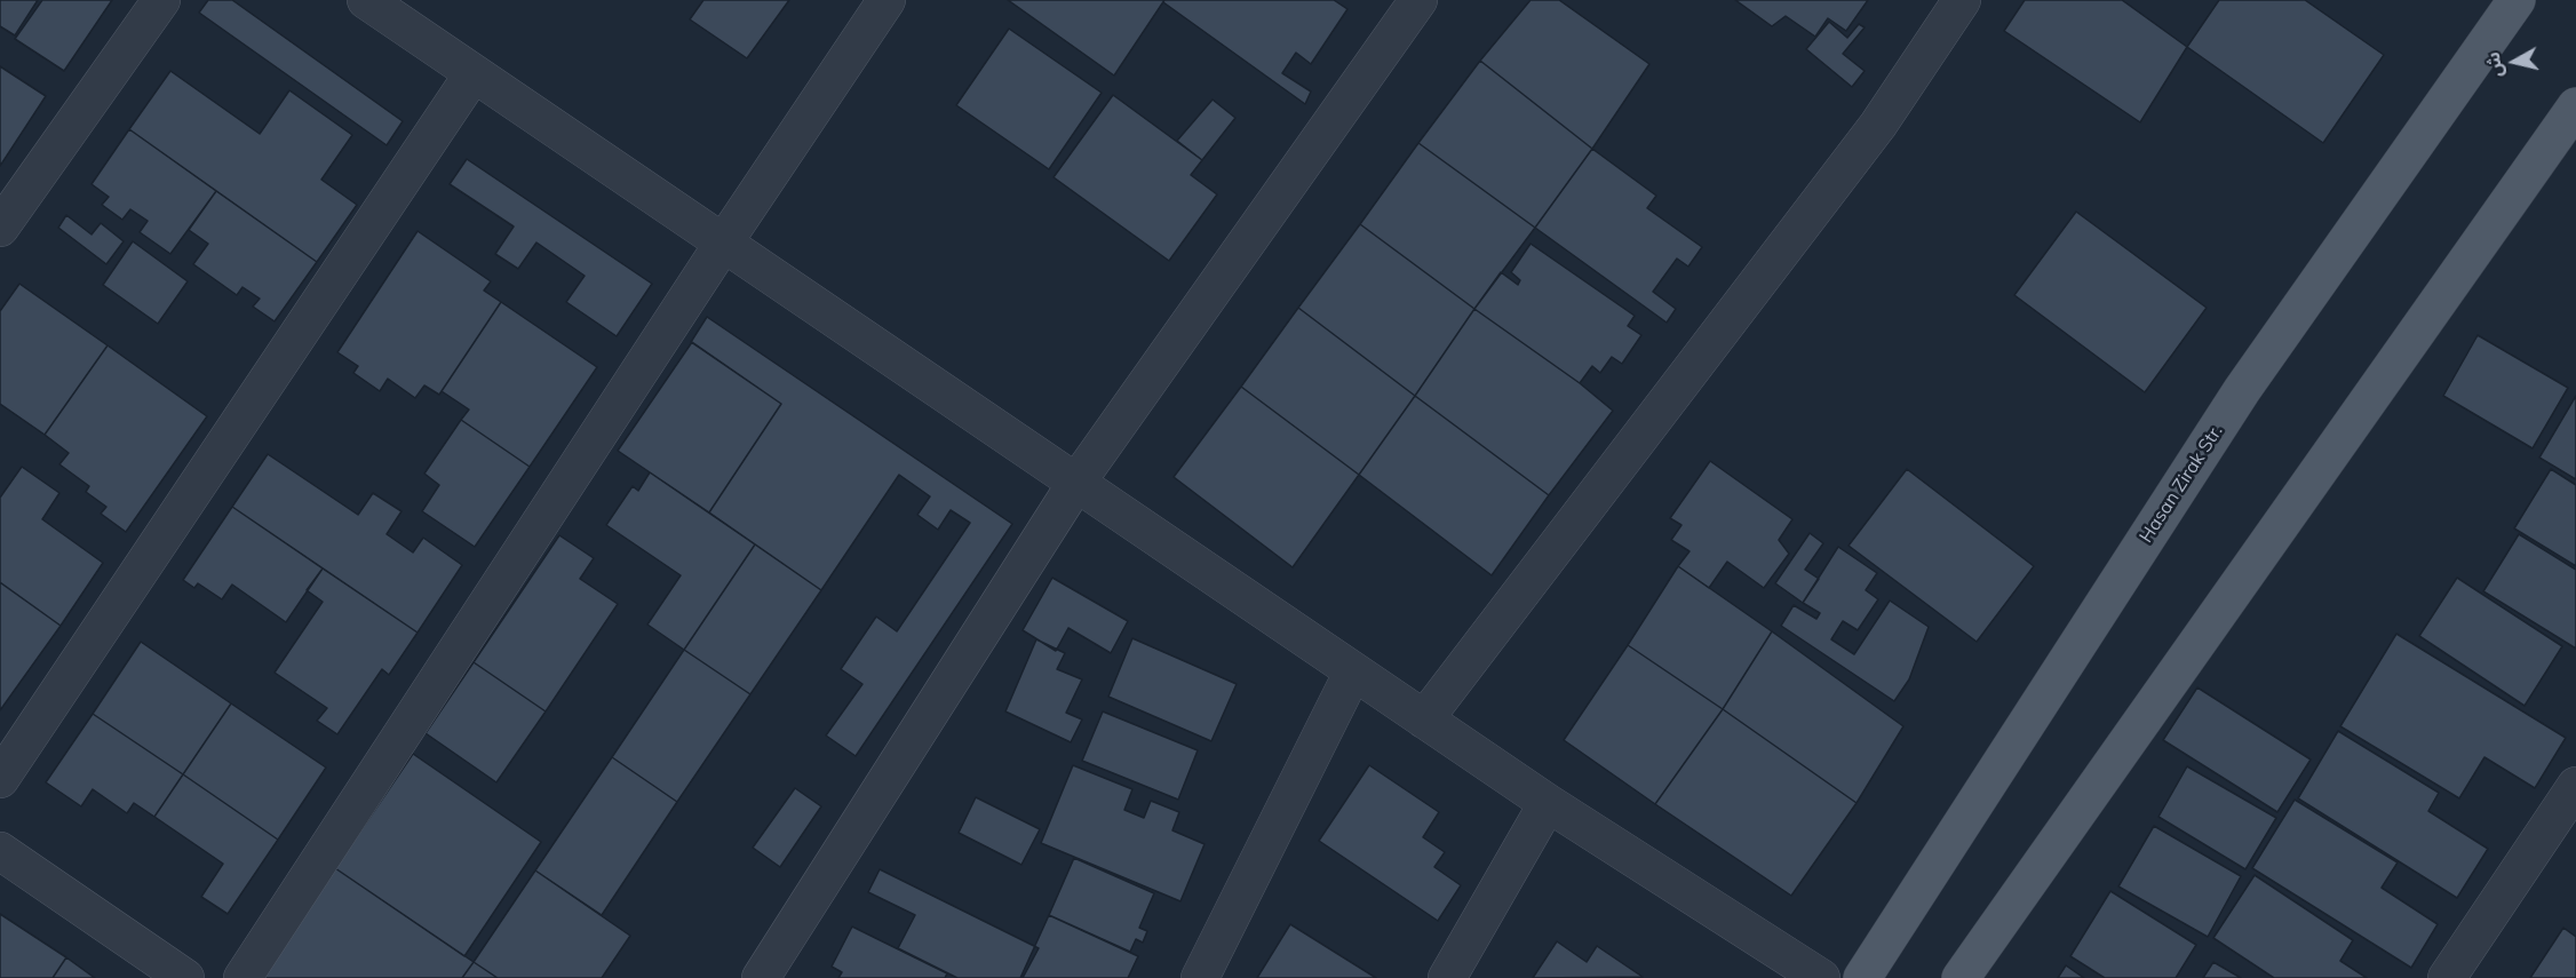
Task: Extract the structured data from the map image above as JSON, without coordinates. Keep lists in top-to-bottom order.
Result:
{
  "streets": {
    "main road": ["Hasan Zirak Str."]
  },
  "north": "left"
}
